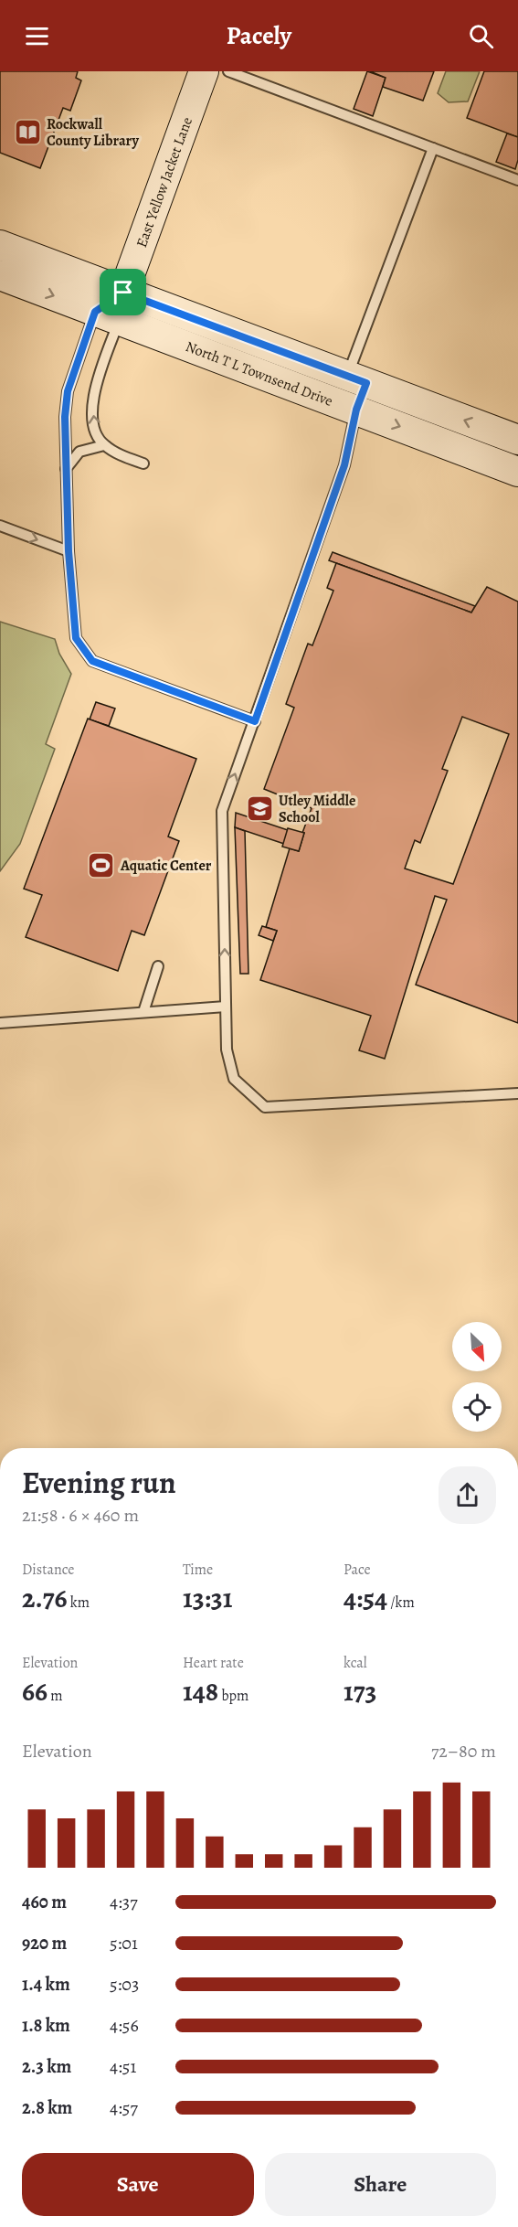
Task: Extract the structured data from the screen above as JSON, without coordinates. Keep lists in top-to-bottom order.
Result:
{
  "streets": {
    "street": ["East Yellow Jacket Lane", "North T L Townsend Drive"]
  },
  "crossings": [
    ["East Yellow Jacket Lane", "North T L Townsend Drive"]
  ],
  "places": {
    "library": ["Rockwall County Library"],
    "school or university": ["Utley Middle School"],
    "sports": ["Aquatic Center"]
  },
  "north": "bottom right",
  "page": {
    "header": "Pacely",
    "heading": ["Evening run", "21:58 · 6 × 460 m"],
    "stats": [
      ["Distance", "2.76 km"],
      ["Time", "13:31"],
      ["Pace", "4:54 /km"],
      ["Elevation", "66 m"],
      ["Heart rate", "148 bpm"],
      ["kcal", "173"]
    ],
    "chart": ["Elevation", "72–80 m"],
    "list": [
      {
        "name": "460 m",
        "note": "4:37"
      },
      {
        "name": "920 m",
        "note": "5:01"
      },
      {
        "name": "1.4 km",
        "note": "5:03"
      },
      {
        "name": "1.8 km",
        "note": "4:56"
      },
      {
        "name": "2.3 km",
        "note": "4:51"
      },
      {
        "name": "2.8 km",
        "note": "4:57"
      }
    ],
    "buttons": ["Save", "Share"]
  }
}
